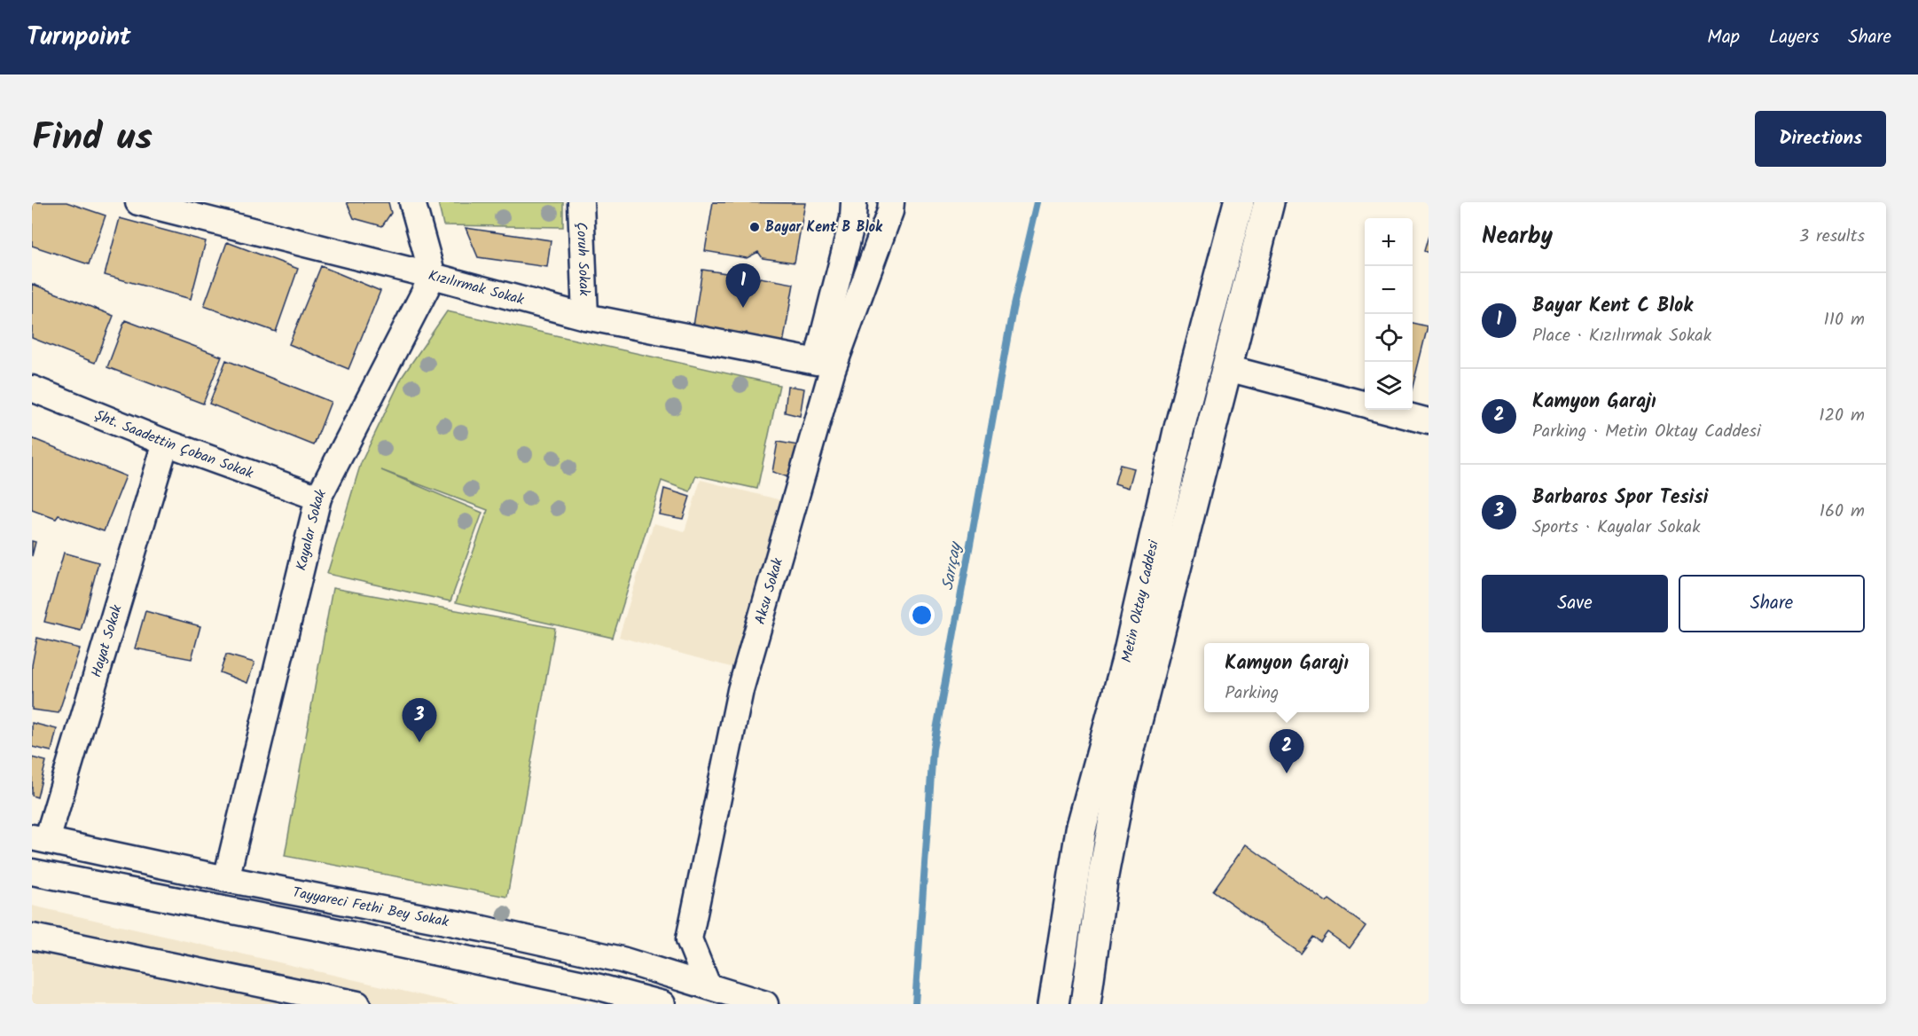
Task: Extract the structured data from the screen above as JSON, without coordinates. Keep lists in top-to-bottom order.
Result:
{
  "streets": {
    "main road": ["Metin Oktay Caddesi"],
    "street": [
      "Çoruh Sokak",
      "Kızılırmak Sokak",
      "Şht. Saadettin Çoban Sokak",
      "Kayalar Sokak",
      "Aksu Sokak",
      "Hayat Sokak",
      "Tayyareci Fethi Bey Sokak"
    ]
  },
  "crossings": [
    ["Çoruh Sokak", "Kızılırmak Sokak"],
    ["Kızılırmak Sokak", "Kayalar Sokak"],
    ["Şht. Saadettin Çoban Sokak", "Kayalar Sokak"],
    ["Şht. Saadettin Çoban Sokak", "Hayat Sokak"],
    ["Kayalar Sokak", "Tayyareci Fethi Bey Sokak"],
    ["Aksu Sokak", "Tayyareci Fethi Bey Sokak"],
    ["Hayat Sokak", "Tayyareci Fethi Bey Sokak"]
  ],
  "water": ["Sarıçay"],
  "places": ["Bayar Kent B Blok"],
  "page": {
    "header": "Turnpoint",
    "nav": ["Map", "Layers", "Share"],
    "title": "Find us",
    "buttons": [
      "Directions",
      ["Save", "Share"]
    ],
    "heading": ["Nearby", "3 results"],
    "map_buttons": ["+", "−"],
    "pins": ["1", "3", "2"],
    "list": [
      {
        "mark": "1",
        "name": "Bayar Kent C Blok",
        "note": "Place · Kızılırmak Sokak",
        "value": "110 m"
      },
      {
        "mark": "2",
        "name": "Kamyon Garajı",
        "note": "Parking · Metin Oktay Caddesi",
        "value": "120 m"
      },
      {
        "mark": "3",
        "name": "Barbaros Spor Tesisi",
        "note": "Sports · Kayalar Sokak",
        "value": "160 m"
      }
    ],
    "popup": ["Kamyon Garajı", "Parking"]
  }
}
